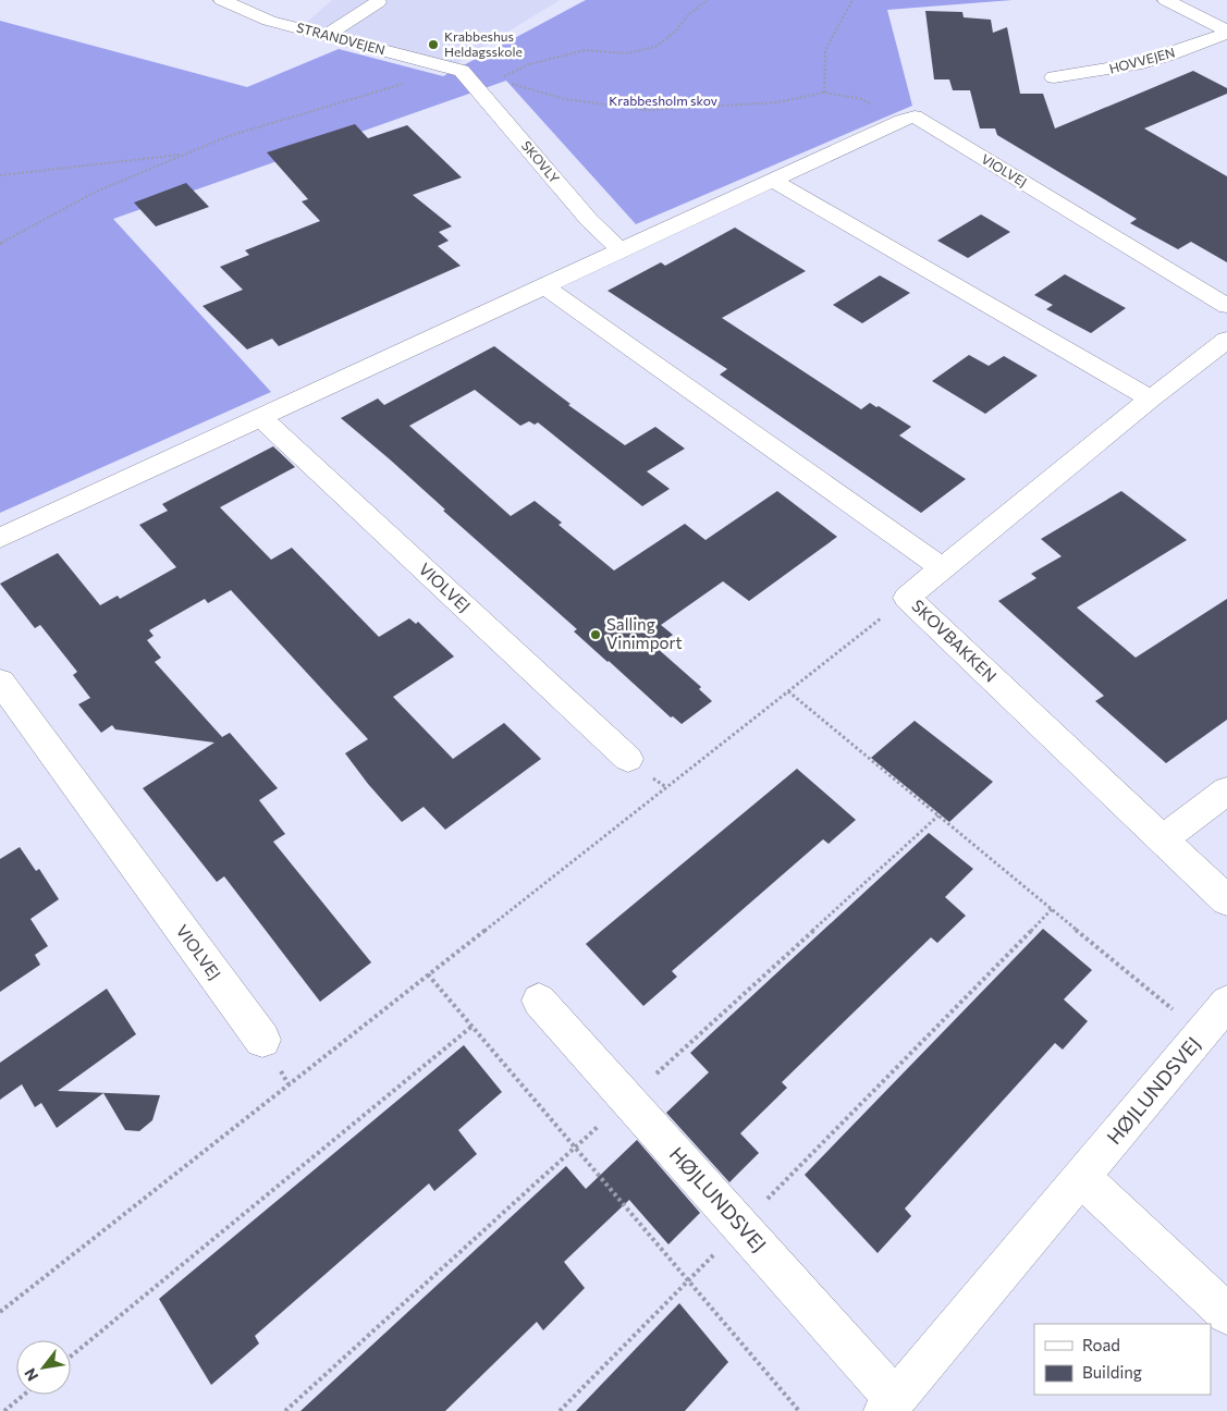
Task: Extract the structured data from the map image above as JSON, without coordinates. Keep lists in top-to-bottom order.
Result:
{
  "streets": {
    "street": [
      "STRANDVEJEN",
      "HOVVEJEN",
      "SKOVLY",
      "VIOLVEJ",
      "SKOVBAKKEN",
      "HØJLUNDSVEJ"
    ]
  },
  "crossings": [
    ["STRANDVEJEN", "SKOVLY"]
  ],
  "parks": ["Krabbesholm skov"],
  "places": ["Krabbeshus Heldagsskole", "Salling Vinimport"],
  "legend": ["Road", "Building"],
  "north": "bottom left"
}
